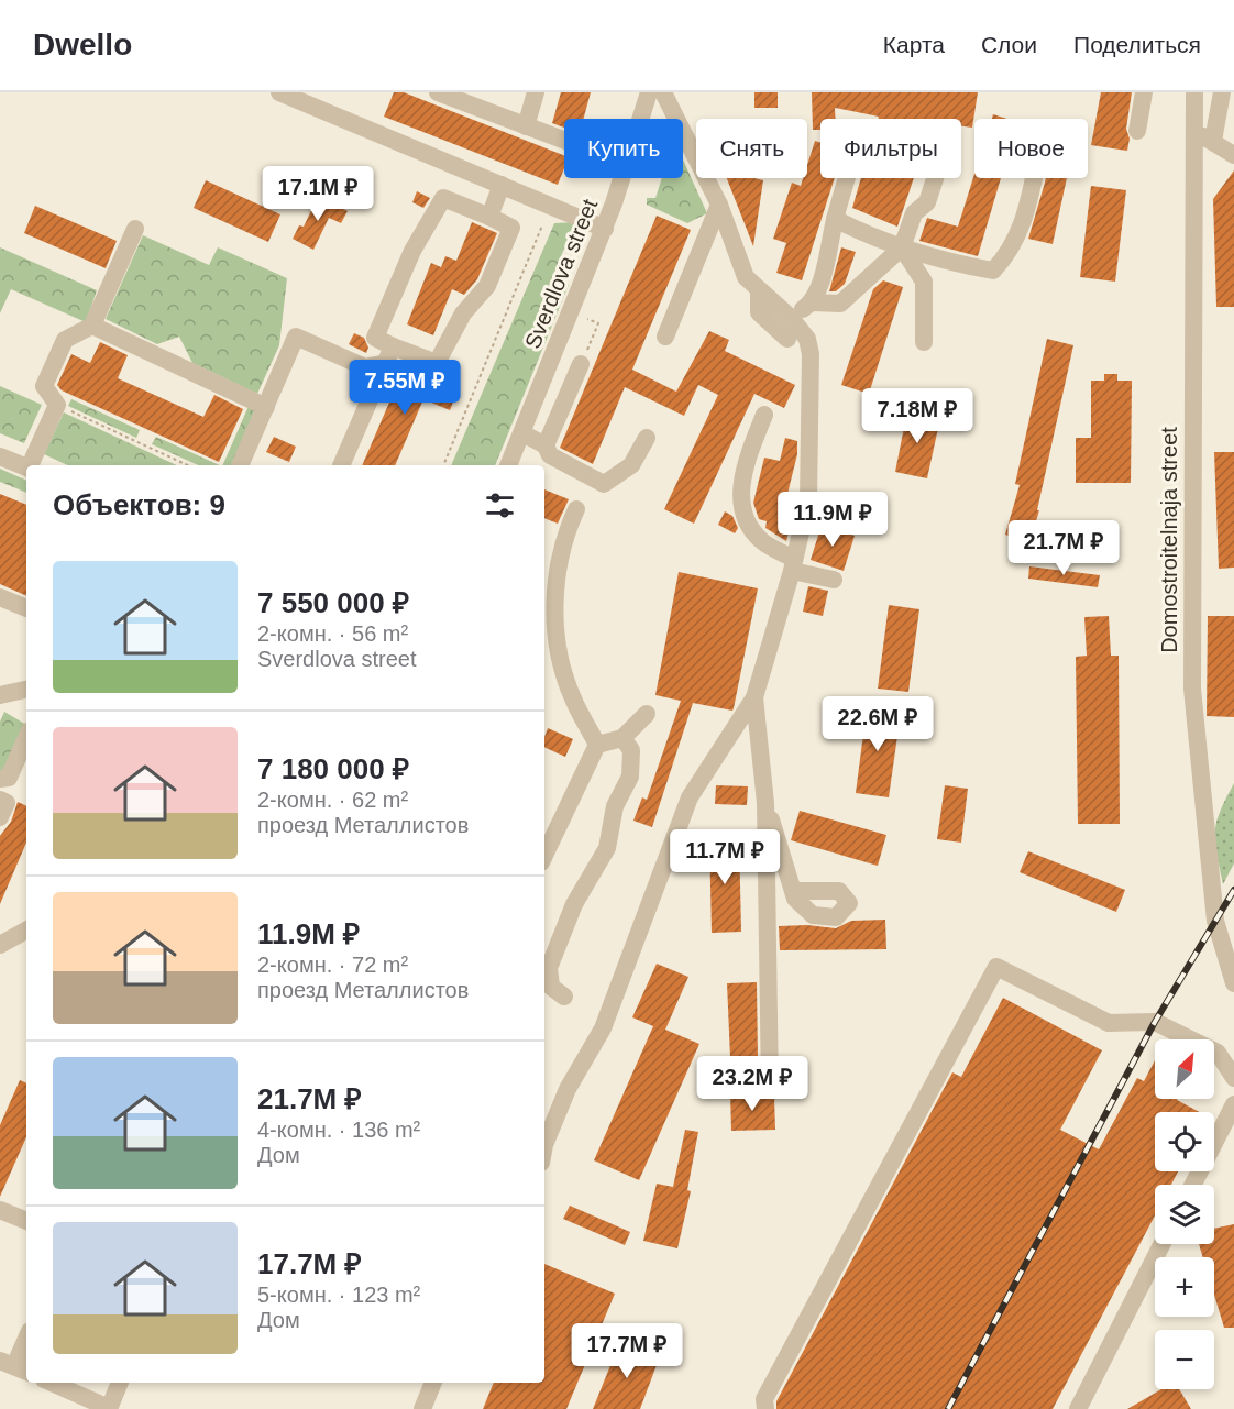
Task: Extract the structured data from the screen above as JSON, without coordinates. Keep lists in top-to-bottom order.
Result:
{
  "streets": {
    "street": ["Sverdlova street", "Domostroitelnaja street"]
  },
  "north": "top right",
  "page": {
    "header": "Dwello",
    "nav": ["Карта", "Слои", "Поделиться"],
    "chip": [
      "Купить",
      "Снять",
      "Фильтры",
      "Новое"
    ],
    "price": [
      "17.1M ₽",
      "7.55M ₽",
      "7.18M ₽",
      "11.9M ₽",
      "21.7M ₽",
      "22.6M ₽",
      "11.7M ₽",
      "23.2M ₽",
      "17.7M ₽"
    ],
    "heading": "Объектов: 9",
    "list": [
      {
        "name": "7 550 000 ₽",
        "note": "2-комн. · 56 m² · Sverdlova street"
      },
      {
        "name": "7 180 000 ₽",
        "note": "2-комн. · 62 m² · проезд Металлистов"
      },
      {
        "name": "11.9M ₽",
        "note": "2-комн. · 72 m² · проезд Металлистов"
      },
      {
        "name": "21.7M ₽",
        "note": "4-комн. · 136 m² · Дом"
      },
      {
        "name": "17.7M ₽",
        "note": "5-комн. · 123 m² · Дом"
      }
    ],
    "map_buttons": ["+", "−"]
  }
}
